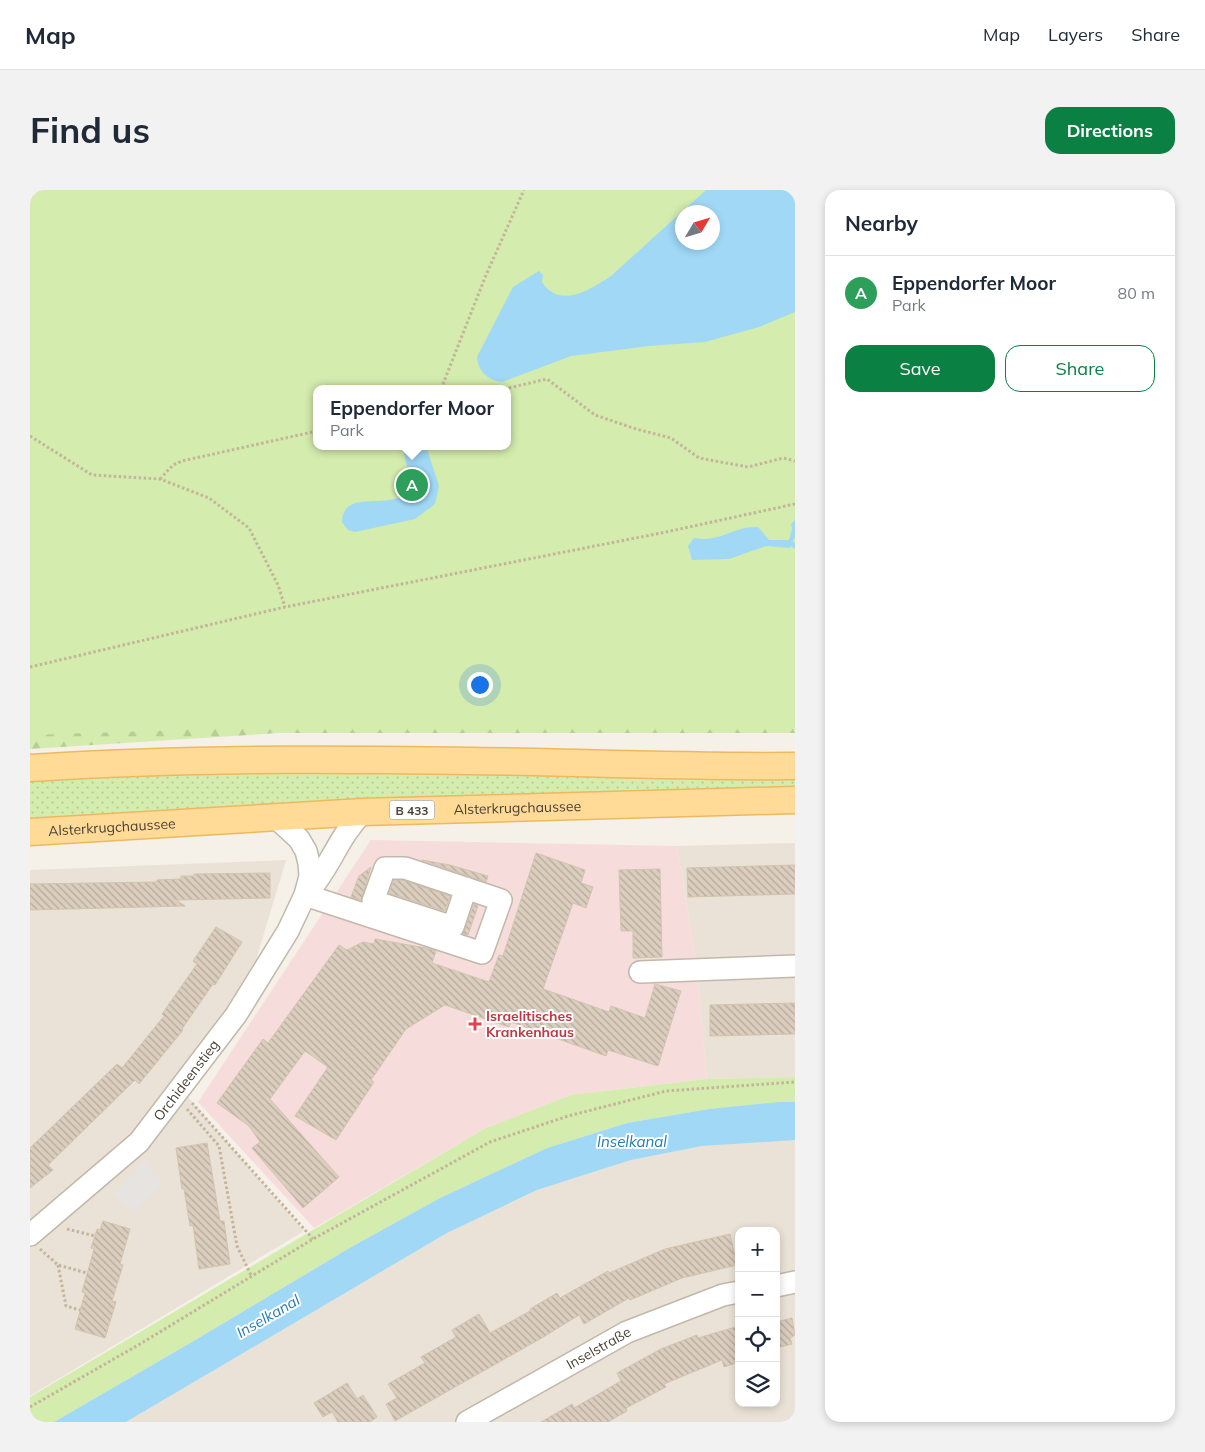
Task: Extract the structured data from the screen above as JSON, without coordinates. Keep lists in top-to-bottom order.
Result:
{
  "streets": {
    "main road": ["Alsterkrugchaussee", "B 433"],
    "street": ["Orchideenstieg", "Inselstraße"]
  },
  "crossings": [
    ["Alsterkrugchaussee", "Orchideenstieg"]
  ],
  "water": ["Inselkanal"],
  "places": {
    "health": ["Israelitisches Krankenhaus"]
  },
  "north": "top right",
  "page": {
    "header": "Map",
    "nav": ["Map", "Layers", "Share"],
    "buttons": [
      "Directions",
      ["Save", "Share"]
    ],
    "title": "Find us",
    "heading": "Nearby",
    "list": [
      {
        "mark": "A",
        "name": "Eppendorfer Moor",
        "note": "Park",
        "value": "80 m"
      }
    ],
    "popup": ["Eppendorfer Moor", "Park"],
    "pins": "A",
    "map_buttons": ["+", "−"]
  }
}
